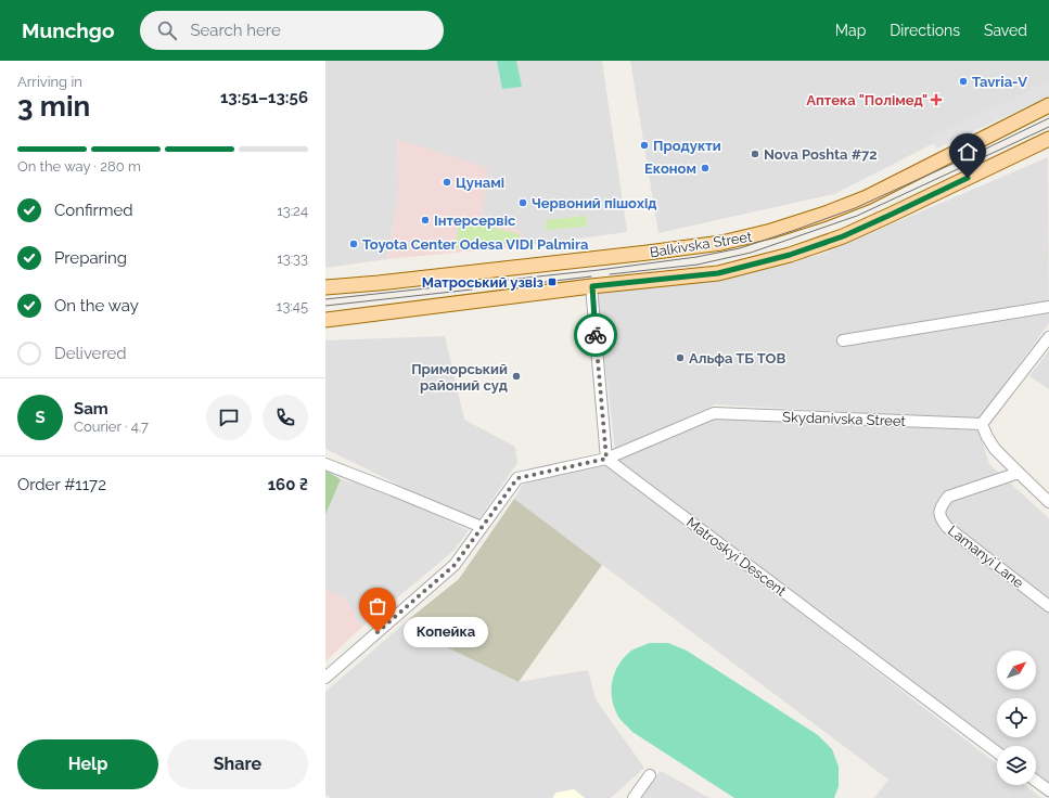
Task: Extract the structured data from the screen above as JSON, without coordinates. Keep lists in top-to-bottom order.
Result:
{
  "streets": {
    "main road": ["Balkivska Street"],
    "street": ["Skydanivska Street", "Matroskyi Descent", "Lamanyi Lane"]
  },
  "crossings": [
    ["Skydanivska Street", "Matroskyi Descent"]
  ],
  "places": {
    "other": [
      "Tavria-V",
      "Продукти",
      "Nova Poshta #72",
      "Економ",
      "Цунамі",
      "Червоний пішохід",
      "Інтерсервіс",
      "Toyota Center Odesa VIDI Palmira",
      "Альфа ТБ ТОВ",
      "Приморський районий суд",
      "Копейка"
    ],
    "health": ["Аптека \"Полімед\""],
    "transit": ["Матроський узвіз"]
  },
  "north": "top right",
  "page": {
    "header": "Munchgo",
    "search": "Search here",
    "nav": ["Map", "Directions", "Saved"],
    "heading": ["3 min", "Arriving in", "13:51–13:56"],
    "panel": [
      "Sam",
      "Courier · 4.7",
      "Order #1172",
      "160 ₴"
    ],
    "bar": "On the way · 280 m",
    "list": [
      ["Confirmed", "13:24"],
      ["Preparing", "13:33"],
      ["On the way", "13:45"],
      "Delivered"
    ],
    "round": "S",
    "bubble": "Копейка",
    "buttons": ["Help", "Share"]
  }
}
